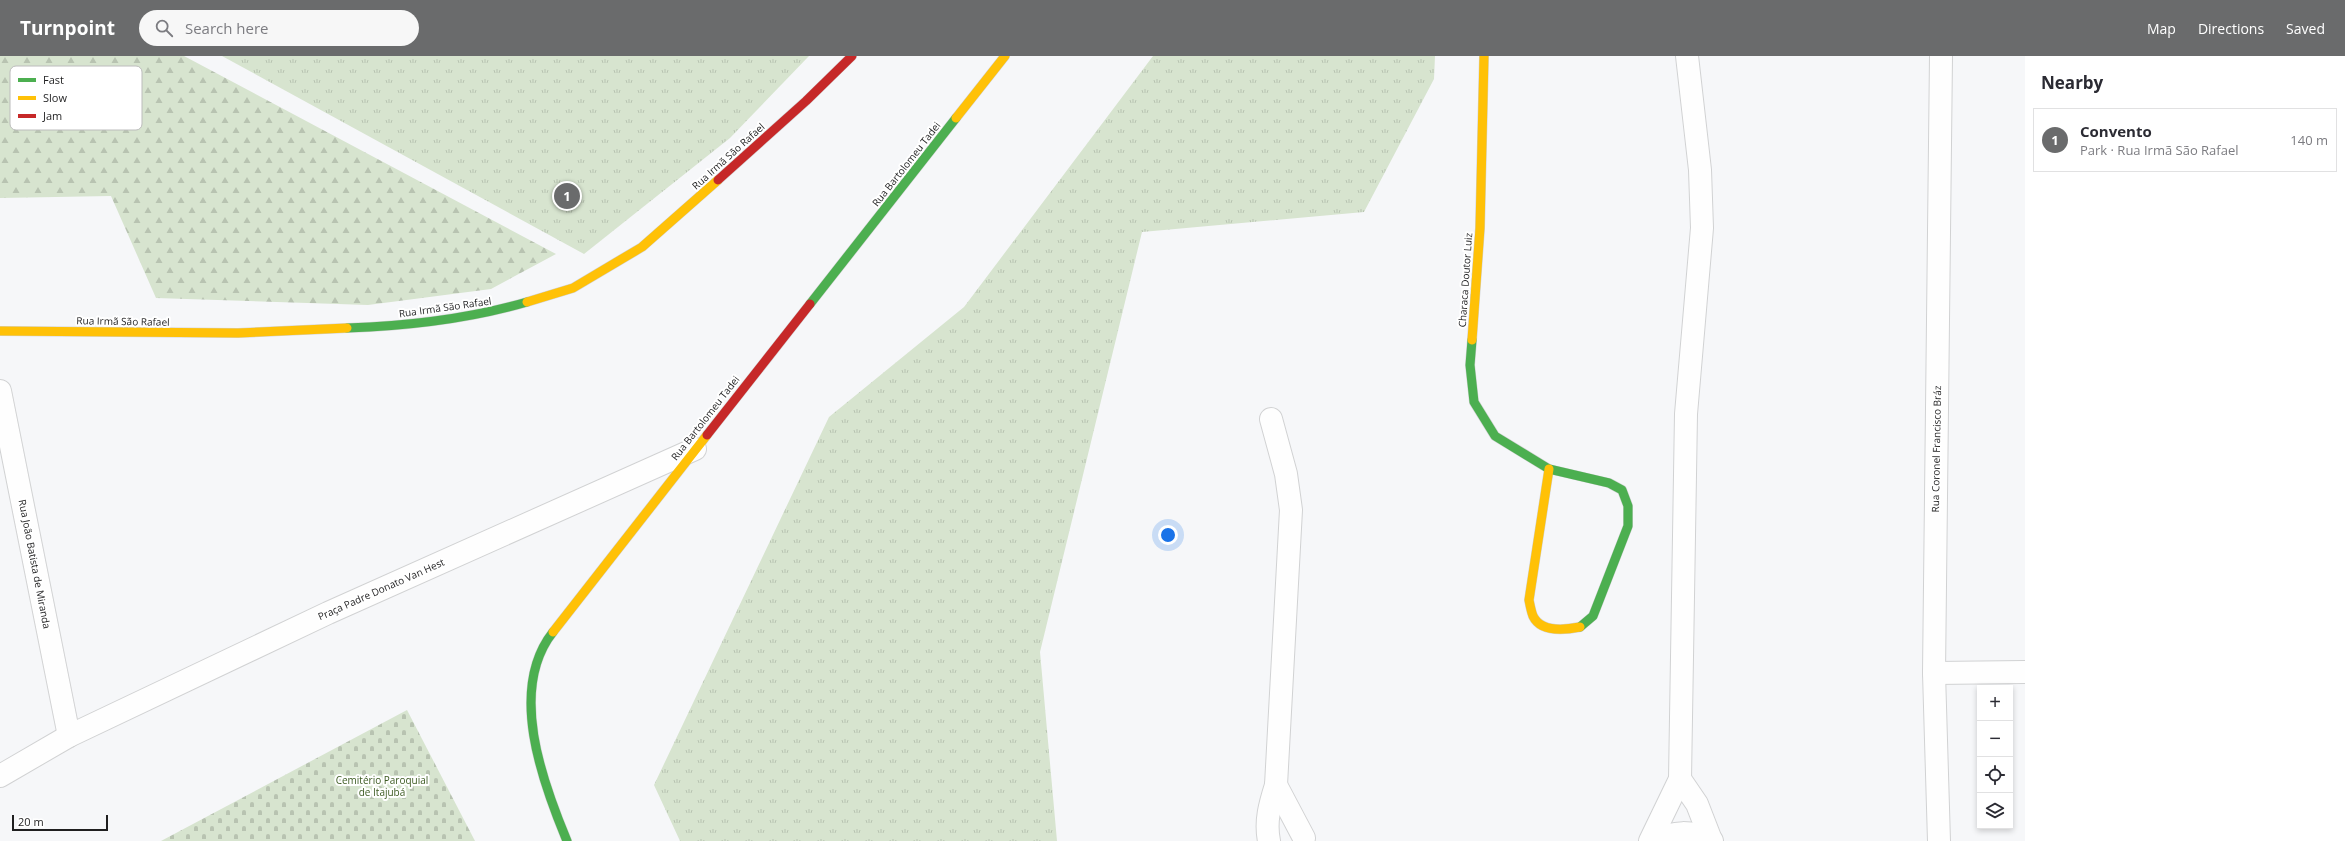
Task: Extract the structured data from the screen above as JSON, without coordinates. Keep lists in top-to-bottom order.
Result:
{
  "streets": {
    "street": [
      "Rua Irmã São Rafael",
      "Rua Bartolomeu Tadei",
      "Characa Doutor Luiz",
      "Rua Coronel Francisco Bráz",
      "Rua João Batista de Miranda",
      "Praça Padre Donato Van Hest"
    ]
  },
  "crossings": [
    ["Rua Bartolomeu Tadei", "Praça Padre Donato Van Hest"],
    ["Rua João Batista de Miranda", "Praça Padre Donato Van Hest"]
  ],
  "parks": ["Cemitério Paroquial de Itajubá"],
  "legend": ["Fast", "Slow", "Jam"],
  "scale_bar": "20 m",
  "page": {
    "header": "Turnpoint",
    "search": "Search here",
    "nav": ["Map", "Directions", "Saved"],
    "heading": "Nearby",
    "list": [
      {
        "mark": "1",
        "name": "Convento",
        "note": "Park · Rua Irmã São Rafael",
        "value": "140 m"
      }
    ],
    "pins": "1",
    "map_buttons": ["+", "−"],
    "scale": "20 m"
  }
}
